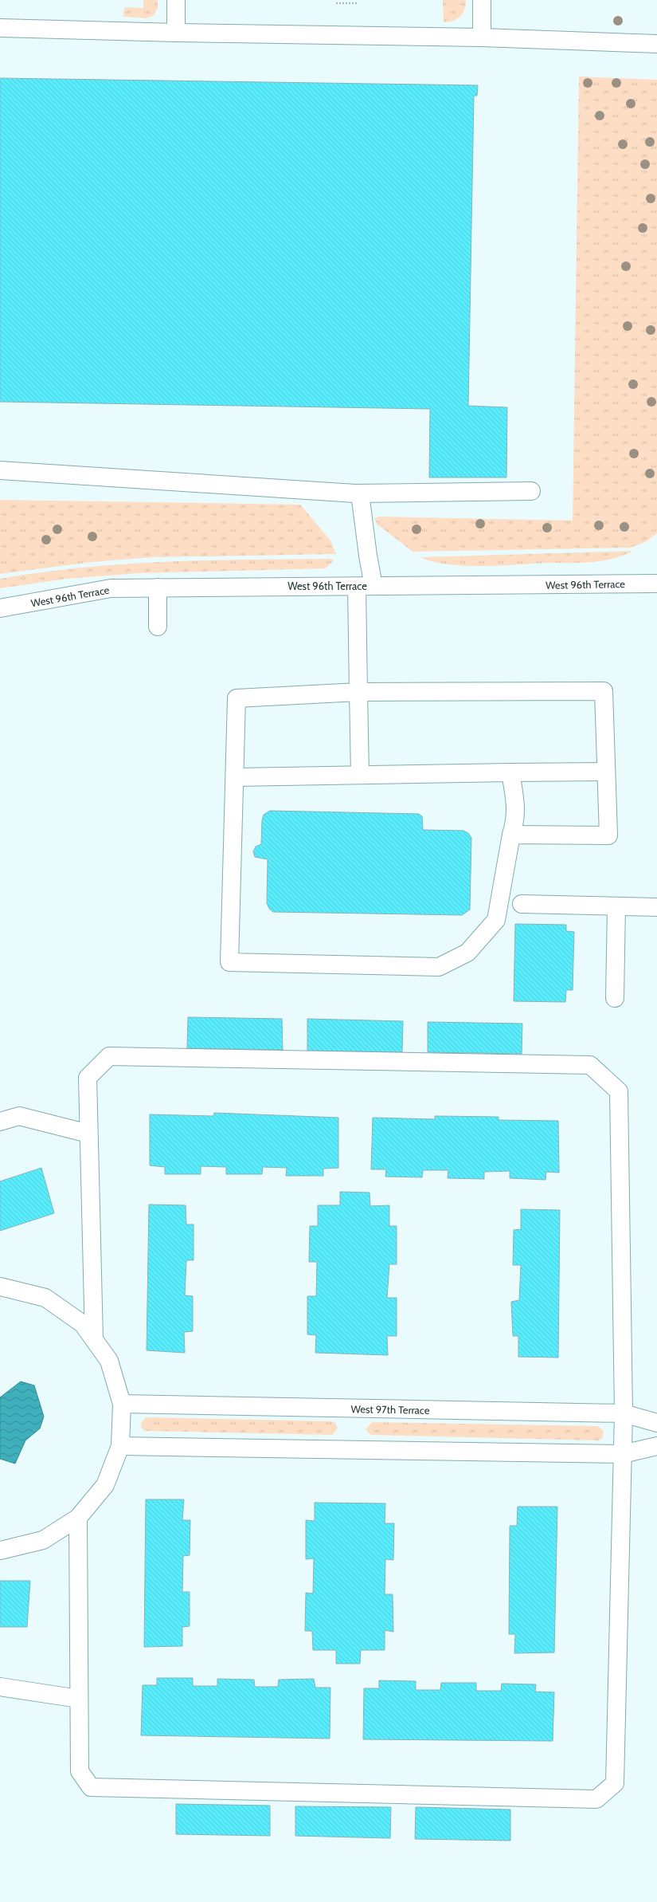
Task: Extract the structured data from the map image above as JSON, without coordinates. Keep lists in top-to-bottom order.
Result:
{
  "streets": {
    "street": ["West 96th Terrace", "West 97th Terrace"]
  }
}
